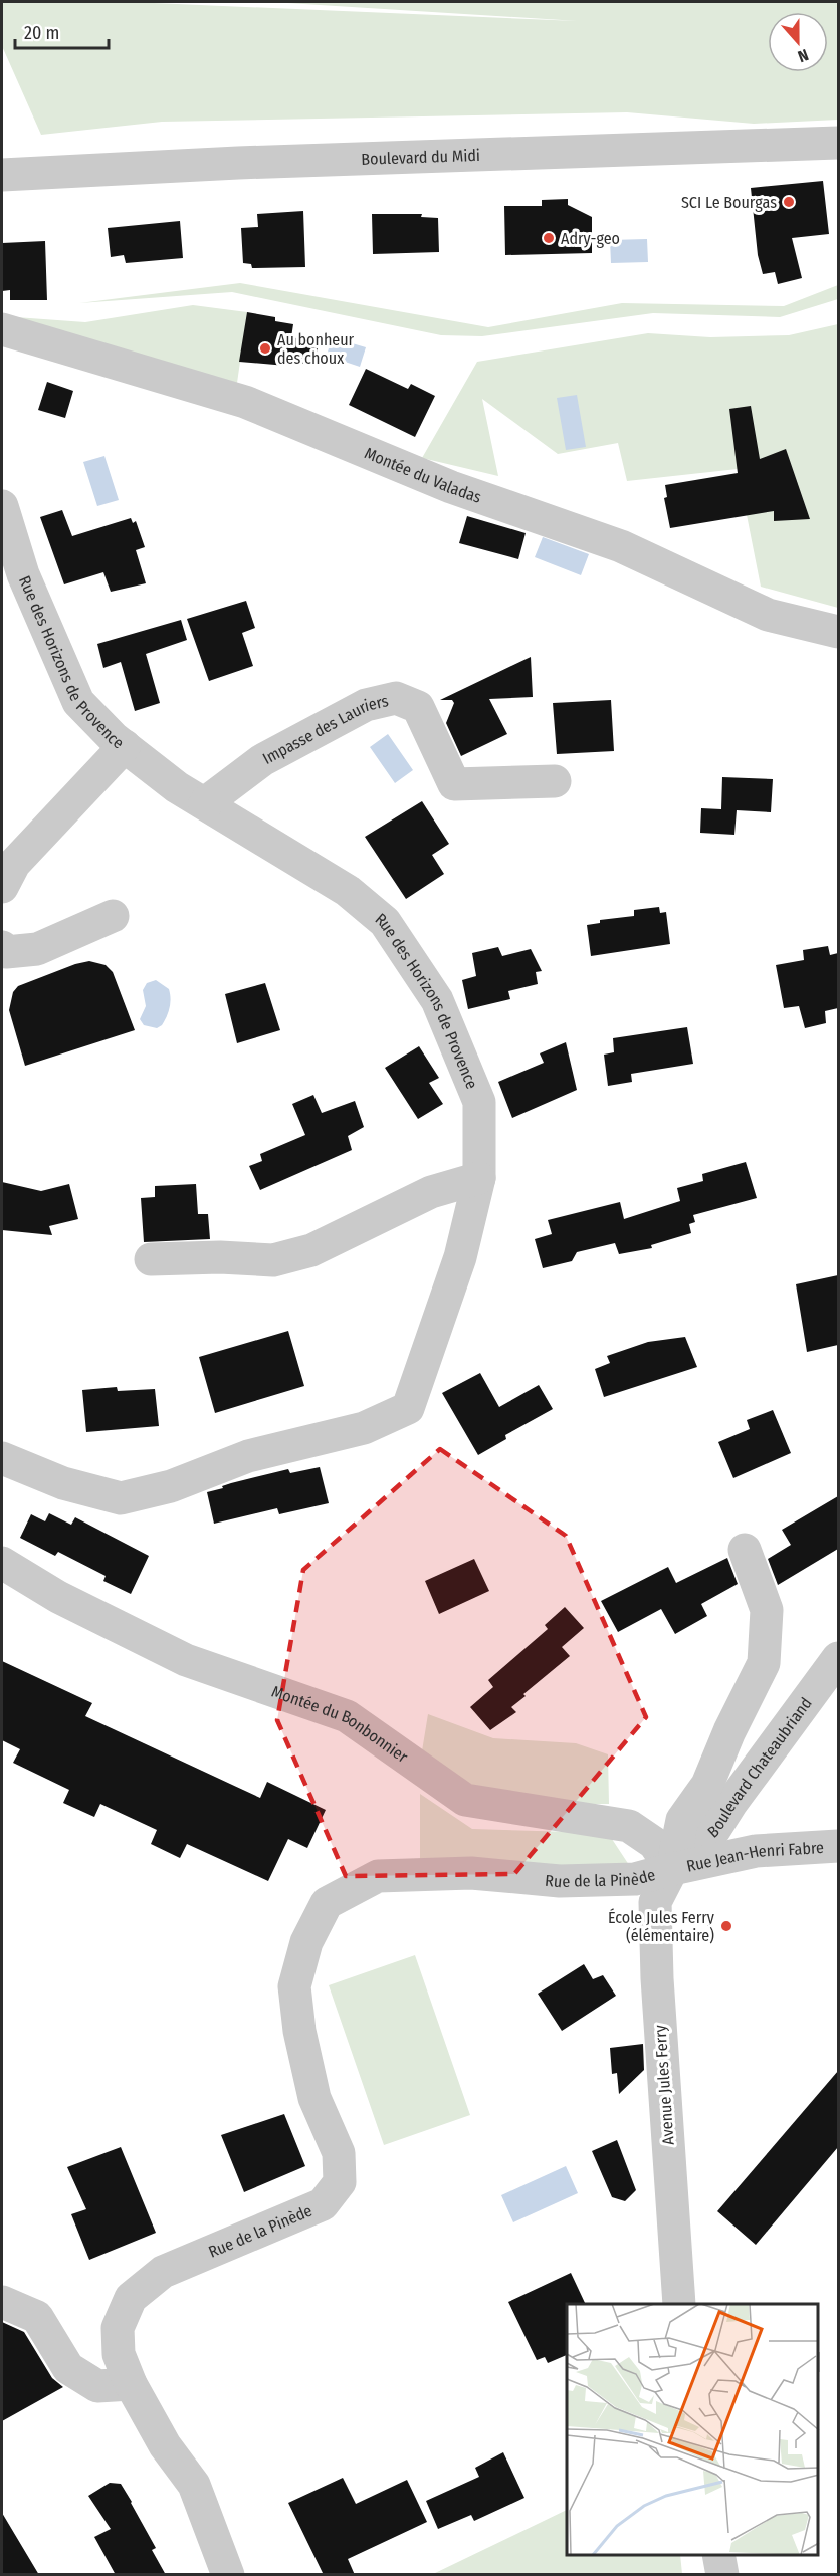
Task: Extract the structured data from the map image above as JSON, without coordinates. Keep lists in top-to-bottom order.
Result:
{
  "streets": {
    "street": [
      "Boulevard du Midi",
      "Montée du Valadas",
      "Rue des Horizons de Provence",
      "Impasse des Lauriers",
      "Montée du Bonbonnier",
      "Boulevard Chateaubriand",
      "Rue Jean-Henri Fabre",
      "Rue de la Pinède",
      "Avenue Jules Ferry"
    ]
  },
  "crossings": [
    ["Rue des Horizons de Provence", "Impasse des Lauriers"],
    ["Montée du Bonbonnier", "Boulevard Chateaubriand"],
    ["Montée du Bonbonnier", "Rue Jean-Henri Fabre"],
    ["Montée du Bonbonnier", "Rue de la Pinède"],
    ["Montée du Bonbonnier", "Avenue Jules Ferry"],
    ["Boulevard Chateaubriand", "Rue Jean-Henri Fabre"],
    ["Boulevard Chateaubriand", "Rue de la Pinède"],
    ["Boulevard Chateaubriand", "Avenue Jules Ferry"],
    ["Rue Jean-Henri Fabre", "Rue de la Pinède"],
    ["Rue Jean-Henri Fabre", "Avenue Jules Ferry"],
    ["Rue de la Pinède", "Avenue Jules Ferry"]
  ],
  "places": [
    "SCI Le Bourgas",
    "Adry-geo",
    "Au bonheur des choux",
    "École Jules Ferry (élémentaire)"
  ],
  "scale_bar": "20 m",
  "north": "bottom"
}
